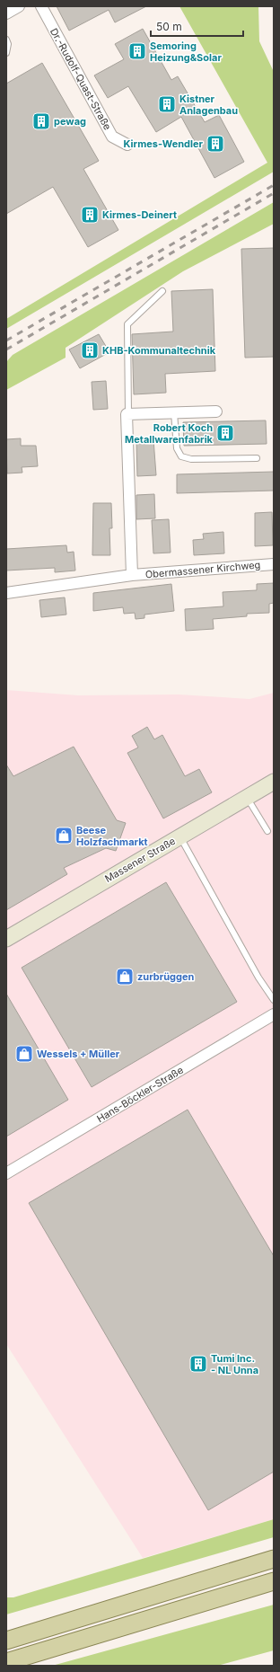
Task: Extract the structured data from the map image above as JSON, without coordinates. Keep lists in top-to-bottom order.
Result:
{
  "streets": {
    "main road": ["Massener Straße"],
    "street": ["Dr.-Rudolf-Quast-Straße", "Obermassener Kirchweg", "Hans-Böckler-Straße"]
  },
  "places": {
    "building": [
      "Semoring Heizung&Solar",
      "Kistner Anlagenbau",
      "pewag",
      "Kirmes-Wendler",
      "Kirmes-Deinert",
      "KHB-Kommunaltechnik",
      "Robert Koch Metallwarenfabrik",
      "Tumi Inc. - NL Unna"
    ],
    "shop": ["Beese Holzfachmarkt", "zurbrüggen", "Wessels + Müller"]
  },
  "scale_bar": "50 m"
}
